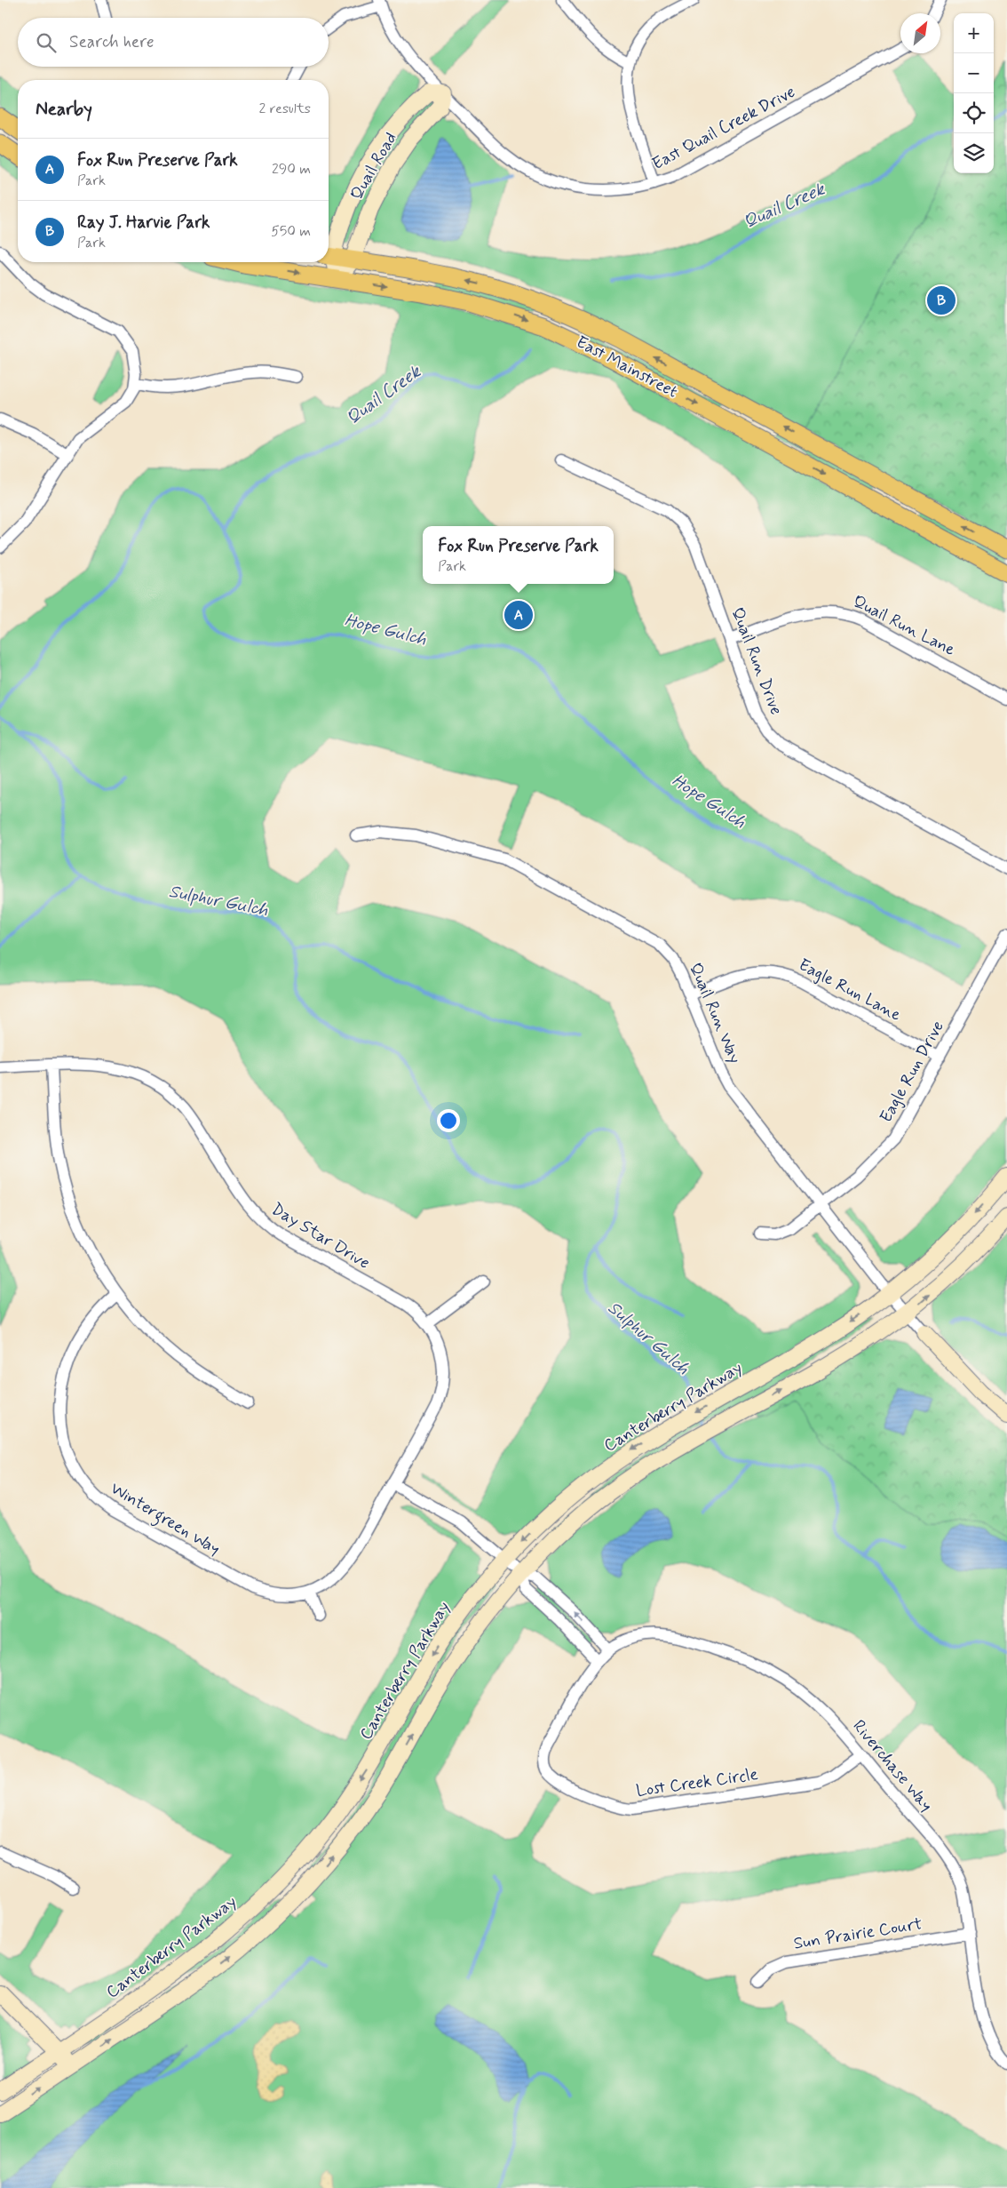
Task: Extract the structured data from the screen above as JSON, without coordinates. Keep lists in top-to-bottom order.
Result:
{
  "streets": {
    "main road": ["East Mainstreet"],
    "street": [
      "East Quail Creek Drive",
      "Quail Road",
      "Quail Run Lane",
      "Quail Run Drive",
      "Eagle Run Lane",
      "Quail Run Way",
      "Eagle Run Drive",
      "Day Star Drive",
      "Canterberry Parkway",
      "Wintergreen Way",
      "Riverchase Way",
      "Lost Creek Circle",
      "Sun Prairie Court"
    ]
  },
  "crossings": [
    ["East Quail Creek Drive", "Quail Road"],
    ["Quail Road", "East Mainstreet"],
    ["Quail Run Lane", "Quail Run Drive"],
    ["Eagle Run Lane", "Quail Run Way"],
    ["Eagle Run Lane", "Eagle Run Drive"],
    ["Quail Run Way", "Eagle Run Drive"],
    ["Quail Run Way", "Canterberry Parkway"],
    ["Day Star Drive", "Wintergreen Way"],
    ["Riverchase Way", "Lost Creek Circle"],
    ["Riverchase Way", "Sun Prairie Court"]
  ],
  "water": ["Quail Creek", "Hope Gulch", "Sulphur Gulch"],
  "north": "top right",
  "page": {
    "map_buttons": ["+", "−"],
    "search": "Search here",
    "heading": ["Nearby", "2 results"],
    "list": [
      {
        "mark": "A",
        "name": "Fox Run Preserve Park",
        "note": "Park",
        "value": "290 m"
      },
      {
        "mark": "B",
        "name": "Ray J. Harvie Park",
        "note": "Park",
        "value": "550 m"
      }
    ],
    "pins": ["B", "A"],
    "popup": ["Fox Run Preserve Park", "Park"]
  }
}
